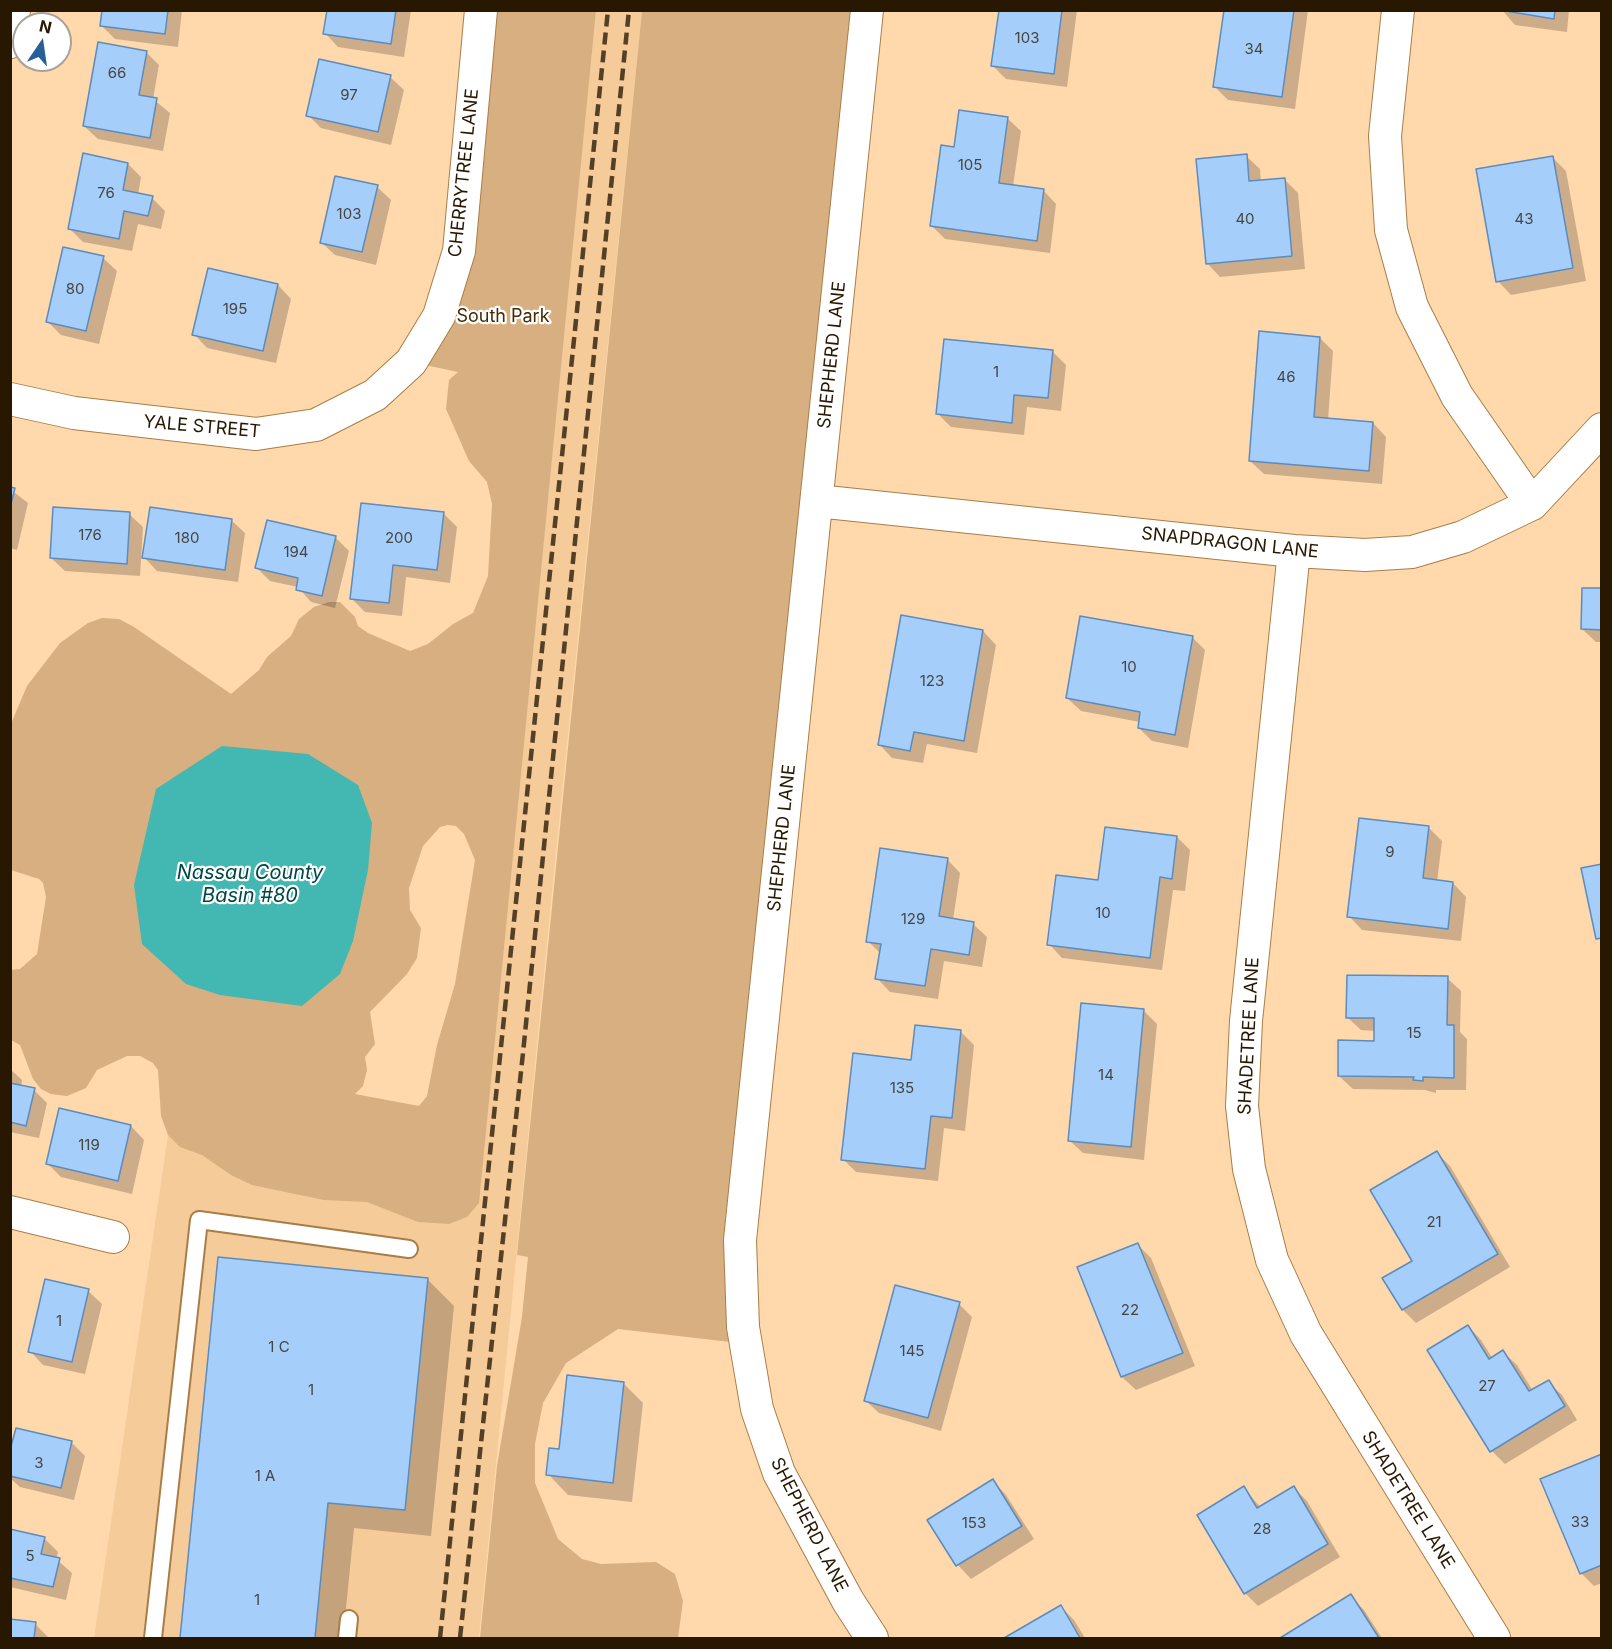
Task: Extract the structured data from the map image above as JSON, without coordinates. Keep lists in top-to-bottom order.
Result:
{
  "streets": {
    "street": [
      "CHERRYTREE LANE",
      "SHEPHERD LANE",
      "YALE STREET",
      "SNAPDRAGON LANE",
      "SHADETREE LANE"
    ]
  },
  "crossings": [
    ["CHERRYTREE LANE", "YALE STREET"],
    ["SHEPHERD LANE", "SNAPDRAGON LANE"],
    ["SNAPDRAGON LANE", "SHADETREE LANE"]
  ],
  "water": ["Nassau County Basin #80"],
  "parks": ["South Park"],
  "house_numbers": [
    "103",
    "34",
    "66",
    "97",
    "105",
    "76",
    "103",
    "40",
    "43",
    "80",
    "195",
    "1",
    "46",
    "176",
    "180",
    "200",
    "194",
    "10",
    "123",
    "9",
    "10",
    "129",
    "15",
    "14",
    "135",
    "119",
    "21",
    "22",
    "1",
    "1 C",
    "145",
    "27",
    "1",
    "3",
    "1 A",
    "33",
    "153",
    "28",
    "5",
    "1"
  ],
  "north": "top"
}
